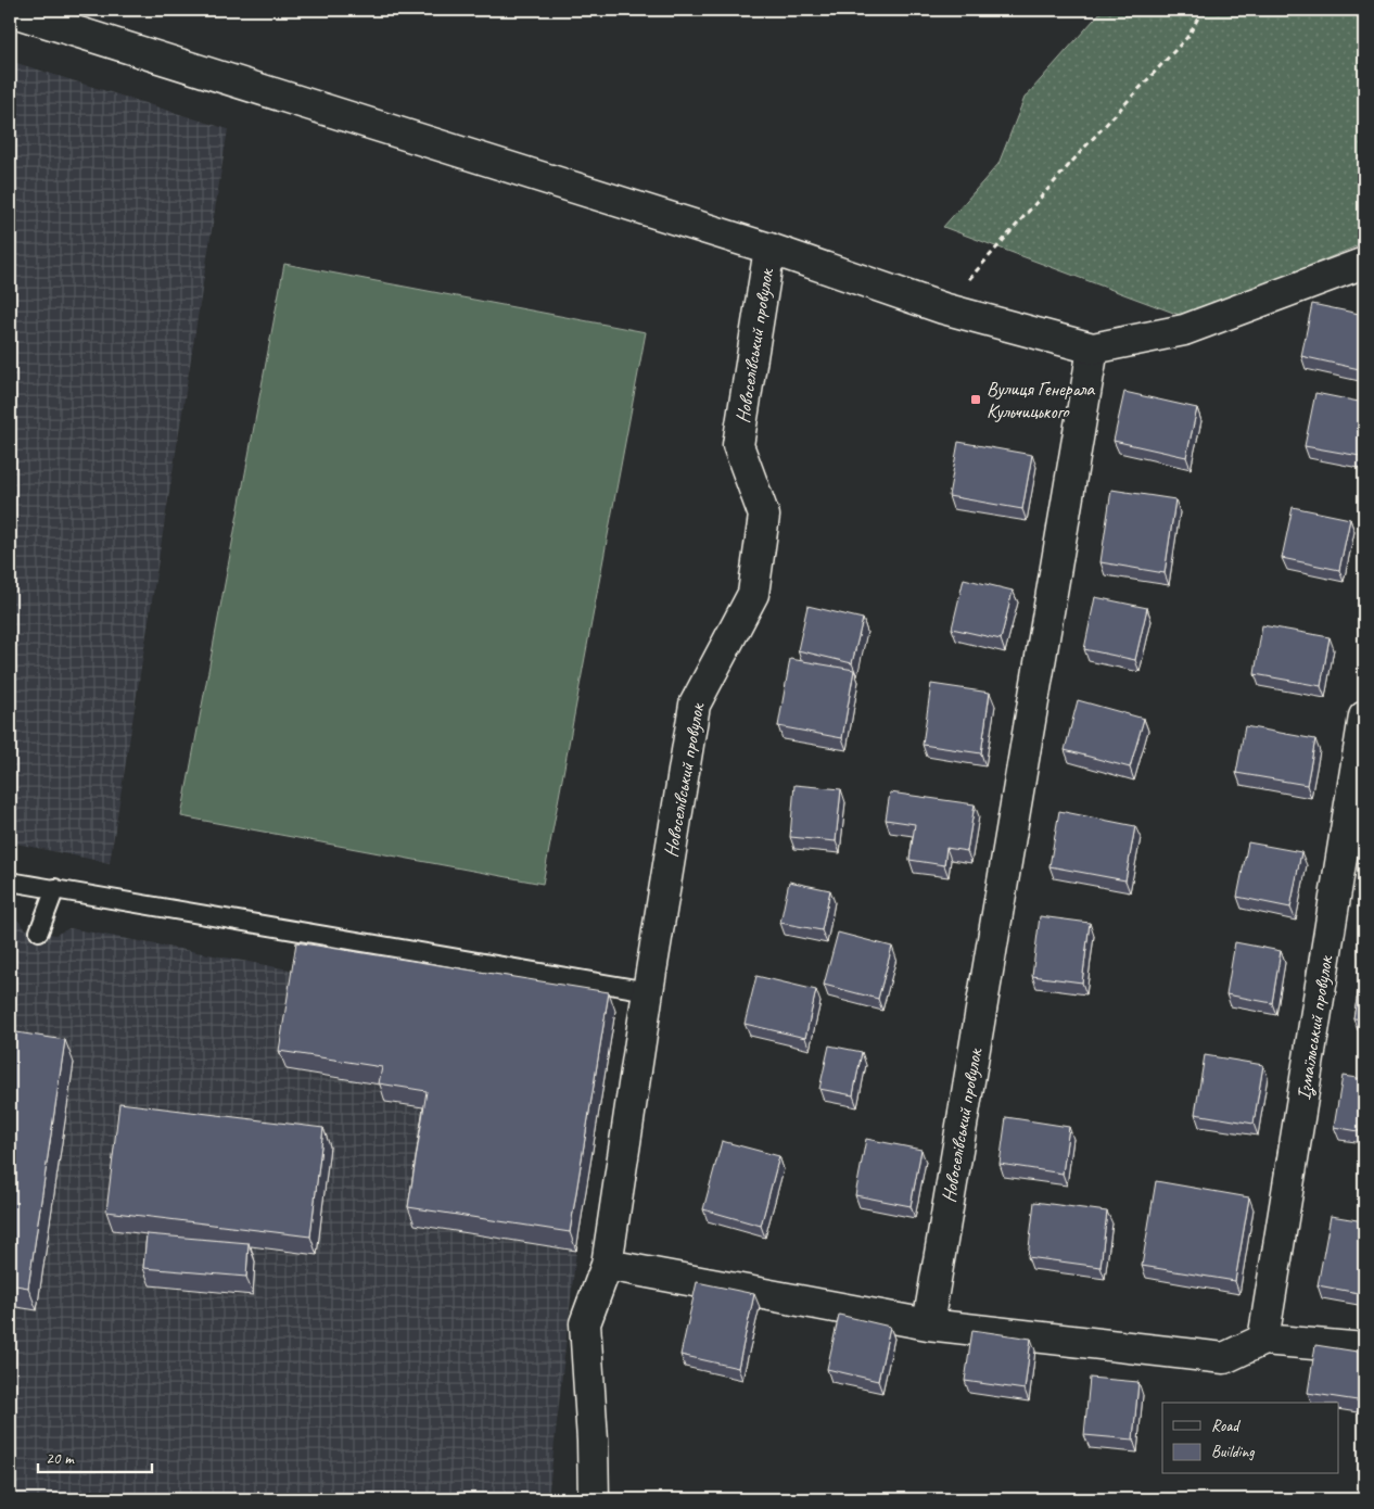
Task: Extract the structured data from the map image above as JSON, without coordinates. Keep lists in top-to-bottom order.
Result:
{
  "streets": {
    "street": ["Новоселівський провулок", "Ізмаїльський провулок"]
  },
  "places": {
    "transit": ["Вулиця Генерала Кульчицького"]
  },
  "legend": ["Road", "Building"],
  "scale_bar": "20 m"
}
